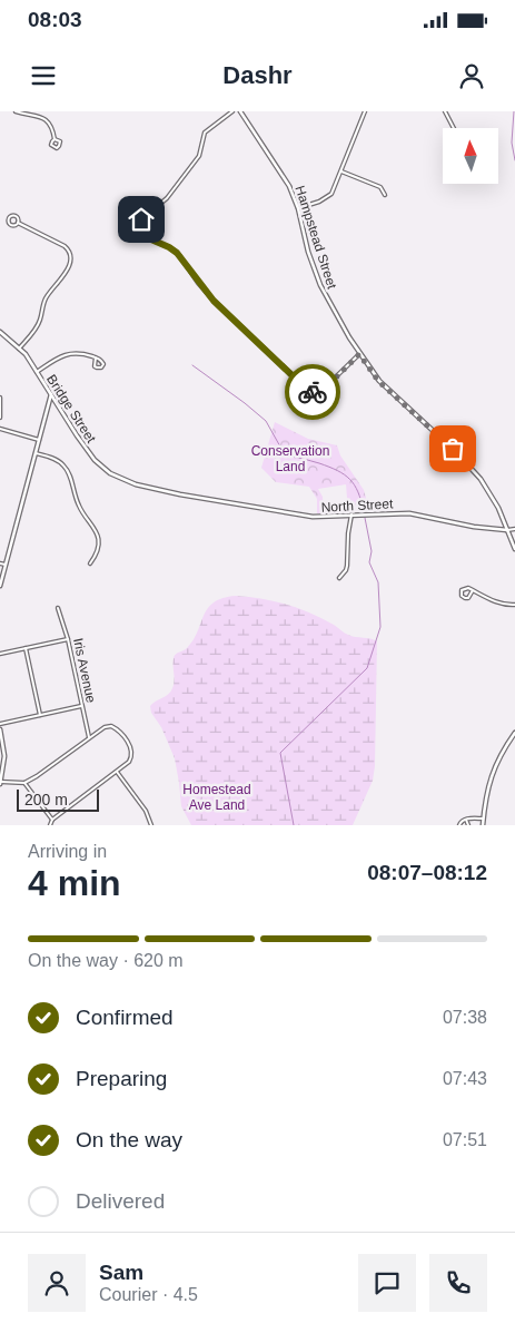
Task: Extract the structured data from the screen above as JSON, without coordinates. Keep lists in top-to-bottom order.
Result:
{
  "streets": {
    "street": [
      "Hampstead Street",
      "Bridge Street",
      "North Street",
      "Iris Avenue"
    ]
  },
  "crossings": [
    ["Hampstead Street", "North Street"],
    ["Bridge Street", "North Street"]
  ],
  "parks": ["Conservation Land", "Homestead Ave Land"],
  "scale_bar": "200 m",
  "north": "top",
  "page": {
    "status": "08:03",
    "header": "Dashr",
    "scale": "200 m",
    "heading": ["4 min", "Arriving in", "08:07–08:12"],
    "panel": ["Sam", "Courier · 4.5"],
    "bar": "On the way · 620 m",
    "list": [
      ["Confirmed", "07:38"],
      ["Preparing", "07:43"],
      ["On the way", "07:51"],
      "Delivered"
    ]
  }
}
